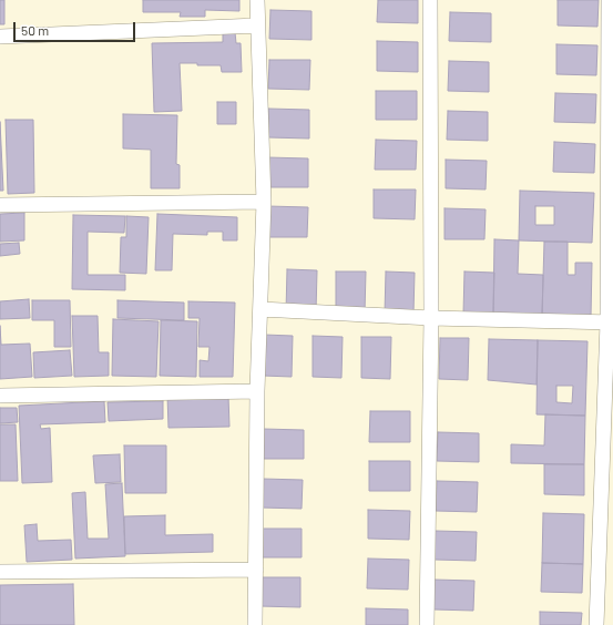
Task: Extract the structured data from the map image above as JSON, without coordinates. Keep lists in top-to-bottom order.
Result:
{
  "scale_bar": "50 m"
}
